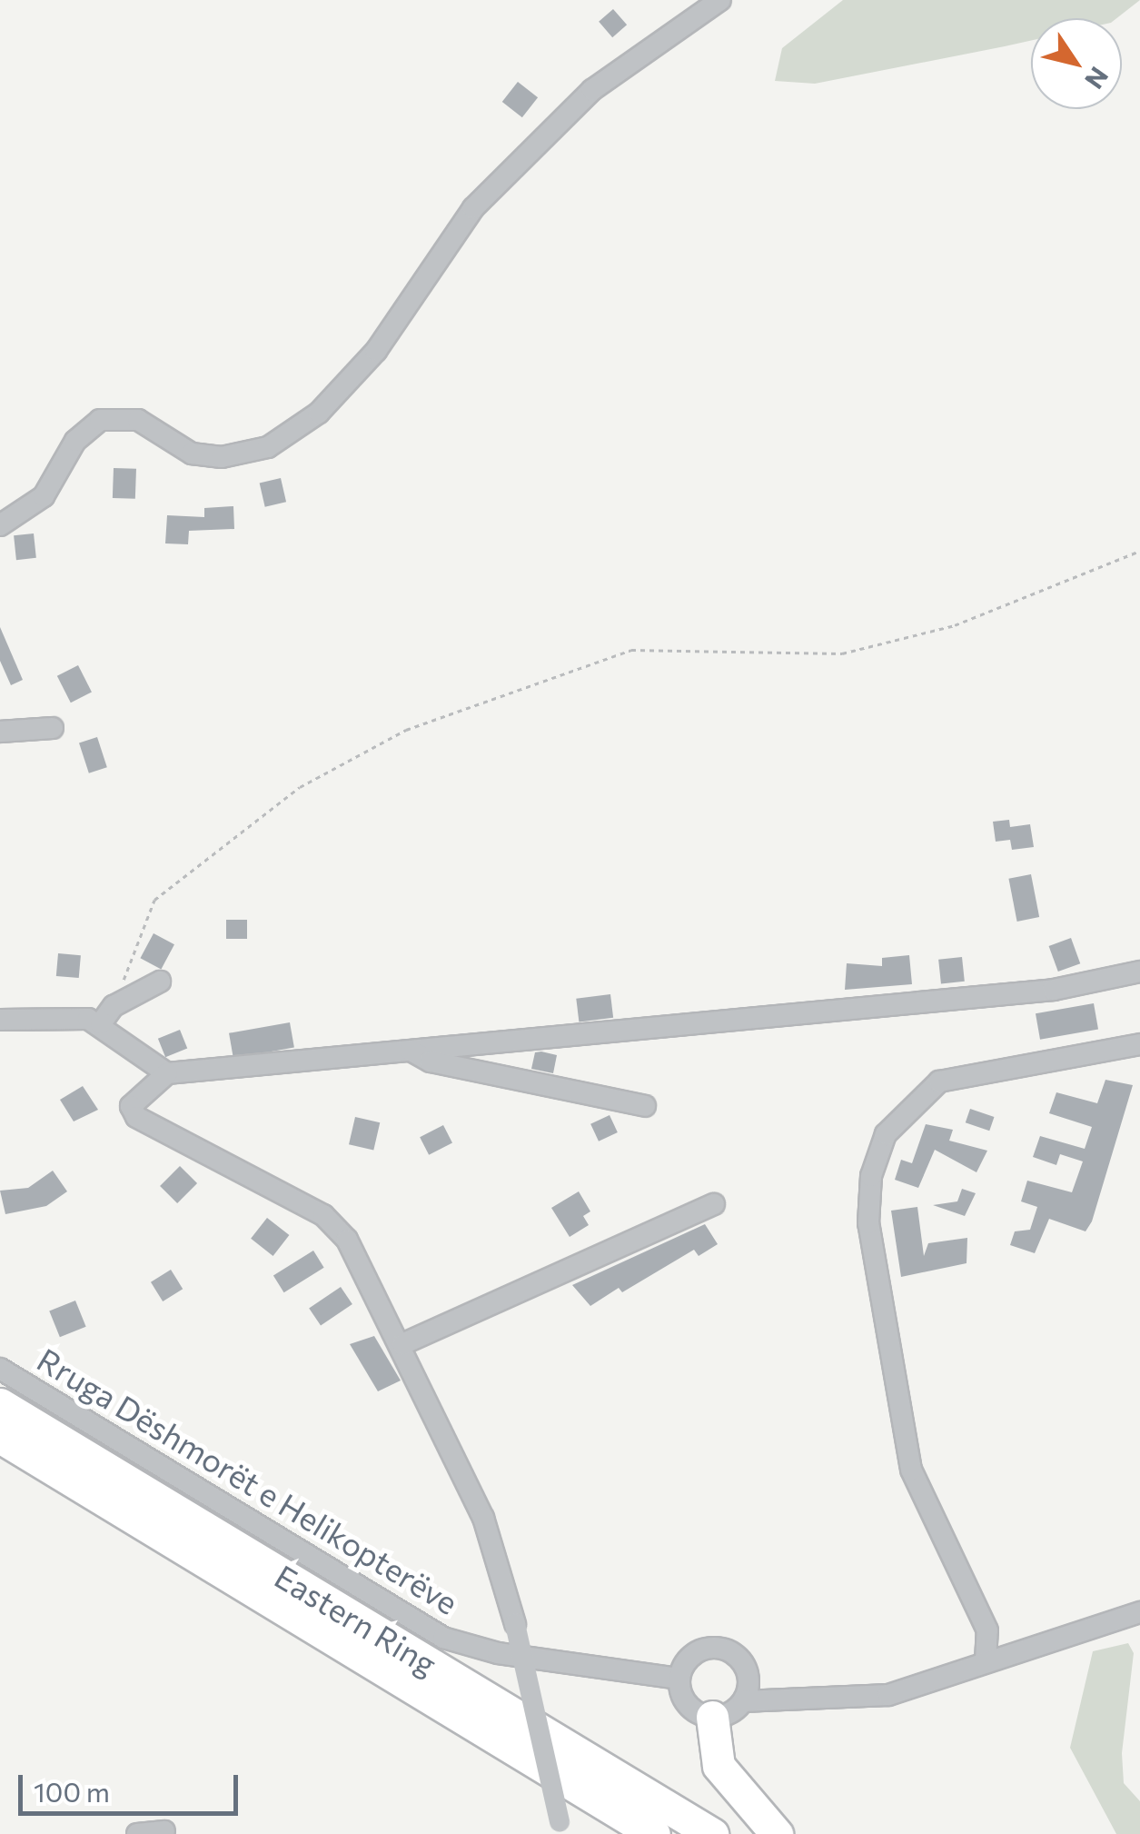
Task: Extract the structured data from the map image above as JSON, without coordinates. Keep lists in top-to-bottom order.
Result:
{
  "streets": {
    "highway": ["Eastern Ring"],
    "street": ["Rruga Dëshmorët e Helikopterëve"]
  },
  "scale_bar": "100 m",
  "north": "bottom right"
}
